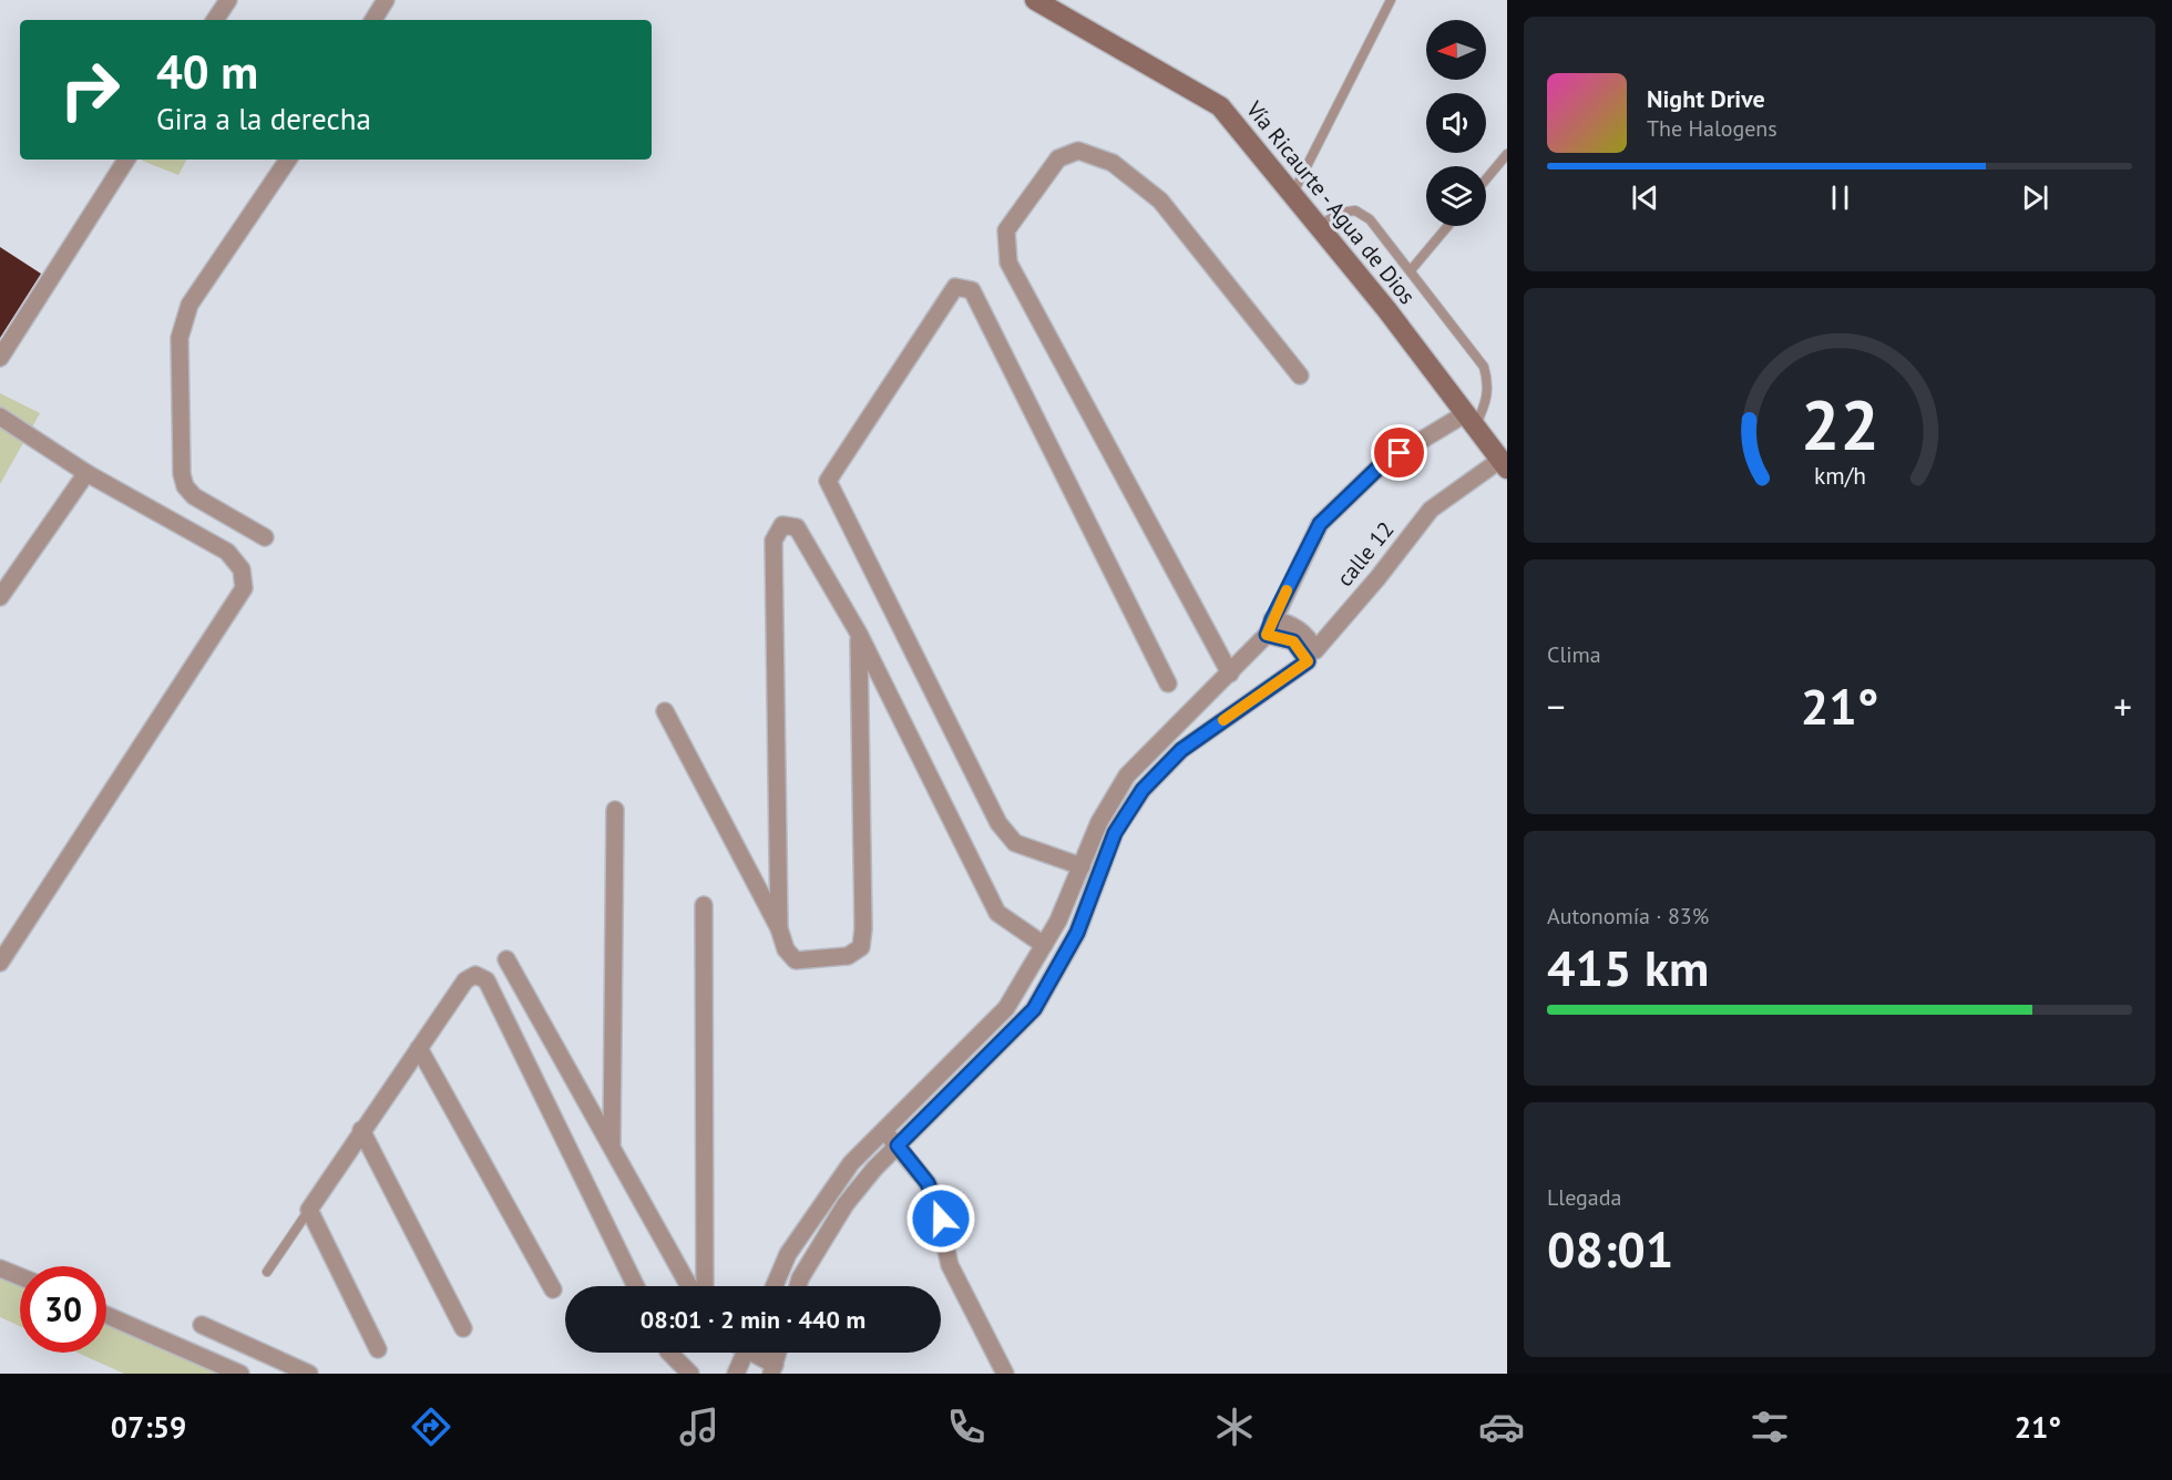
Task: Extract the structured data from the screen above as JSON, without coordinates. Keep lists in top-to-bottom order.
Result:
{
  "streets": {
    "street": ["Vía Ricaurte - Agua de Dios", "calle 12"]
  },
  "crossings": [
    ["Vía Ricaurte - Agua de Dios", "calle 12"]
  ],
  "north": "left",
  "page": {
    "turn": ["40 m", "Gira a la derecha"],
    "song": ["Night Drive", "The Halogens"],
    "tile": [
      "Clima",
      ["Autonomía · 83%", "415 km"],
      ["Llegada", "08:01"]
    ],
    "heat": ["−", "21°", "+"],
    "limit": "30",
    "trip": "08:01 · 2 min · 440 m",
    "tabs": ["07:59", "21°"],
    "gauge": ["22", "km/h"]
  }
}
